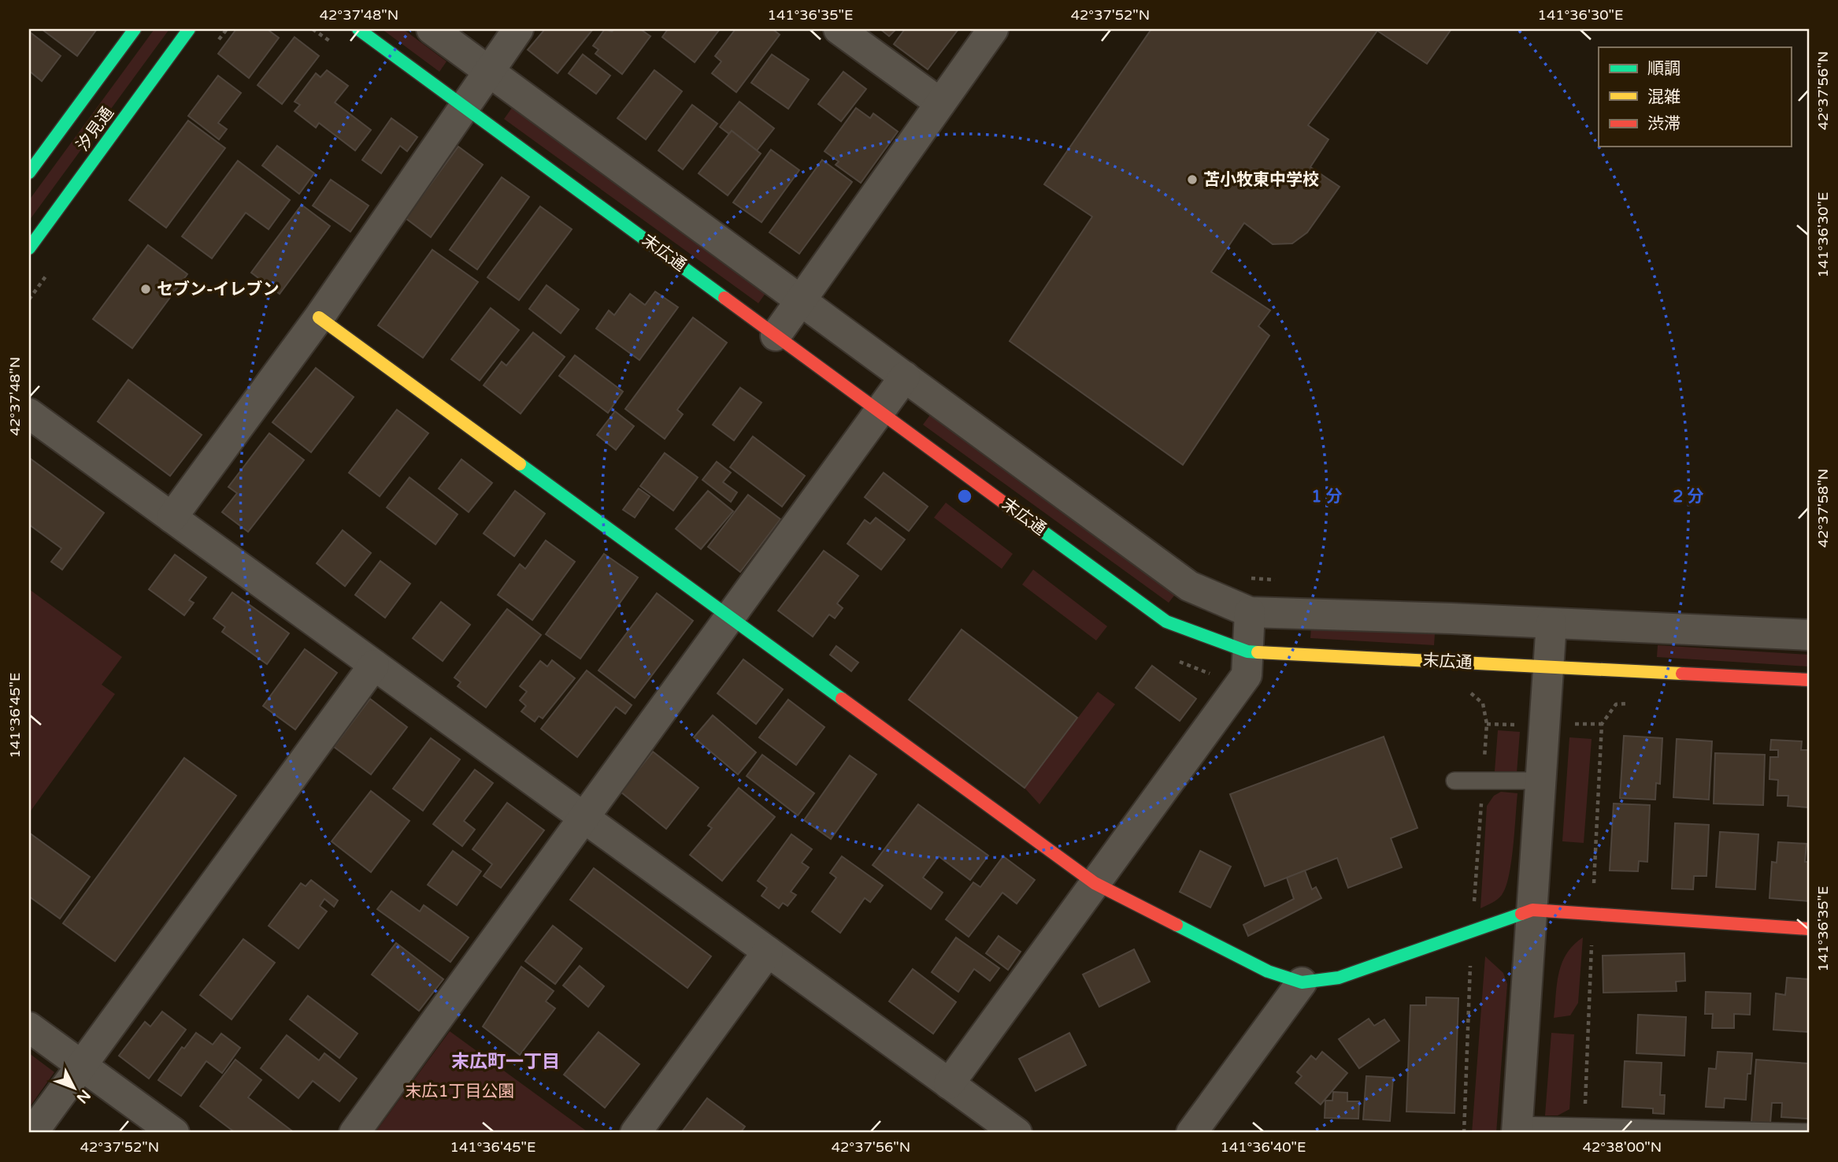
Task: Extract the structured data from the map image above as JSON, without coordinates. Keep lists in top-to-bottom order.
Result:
{
  "streets": {
    "street": ["汐見通", "末広通"]
  },
  "districts": ["末広町一丁目"],
  "parks": ["末広1丁目公園"],
  "places": ["苫小牧東中学校", "セブン-イレブン"],
  "legend": ["順調", "混雑", "渋滞"],
  "north": "bottom right",
  "coordinates": [
    "42°37'48\"N",
    "141°36'35\"E",
    "42°37'52\"N",
    "141°36'30\"E",
    "42°37'56\"N",
    "42°37'58\"N",
    "141°36'45\"E",
    "141°36'40\"E",
    "42°38'00\"N"
  ],
  "rings": ["1 分", "2 分"]
}
